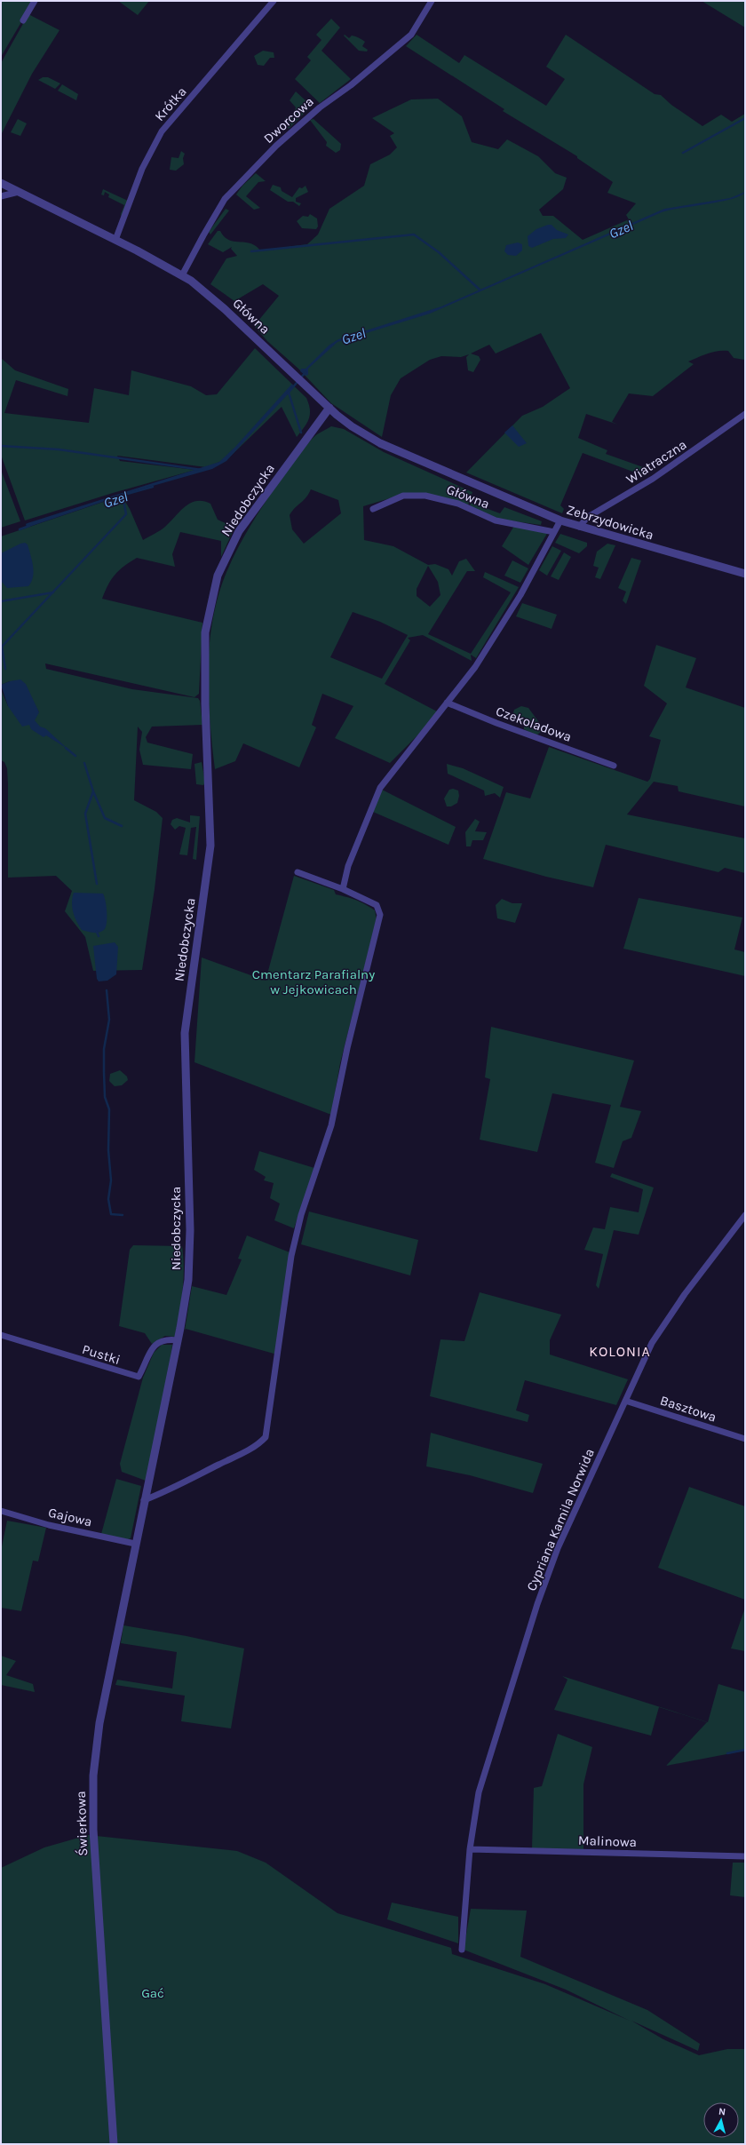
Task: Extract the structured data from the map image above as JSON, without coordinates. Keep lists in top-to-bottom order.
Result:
{
  "streets": {
    "street": [
      "Krótka",
      "Dworcowa",
      "Główna",
      "Wiatraczna",
      "Niedobczycka",
      "Zebrzydowicka",
      "Czekoladowa",
      "Pustki",
      "Basztowa",
      "Gajowa",
      "Cypriana Kamila Norwida",
      "Świerkowa",
      "Malinowa"
    ]
  },
  "crossings": [
    ["Krótka", "Główna"],
    ["Dworcowa", "Główna"],
    ["Główna", "Niedobczycka"],
    ["Główna", "Zebrzydowicka"],
    ["Wiatraczna", "Zebrzydowicka"],
    ["Niedobczycka", "Pustki"],
    ["Niedobczycka", "Świerkowa"],
    ["Basztowa", "Cypriana Kamila Norwida"],
    ["Gajowa", "Świerkowa"],
    ["Cypriana Kamila Norwida", "Malinowa"]
  ],
  "districts": ["KOLONIA"],
  "water": ["Gzel"],
  "parks": ["Cmentarz Parafialny w Jejkowicach", "Gać"],
  "north": "top"
}
